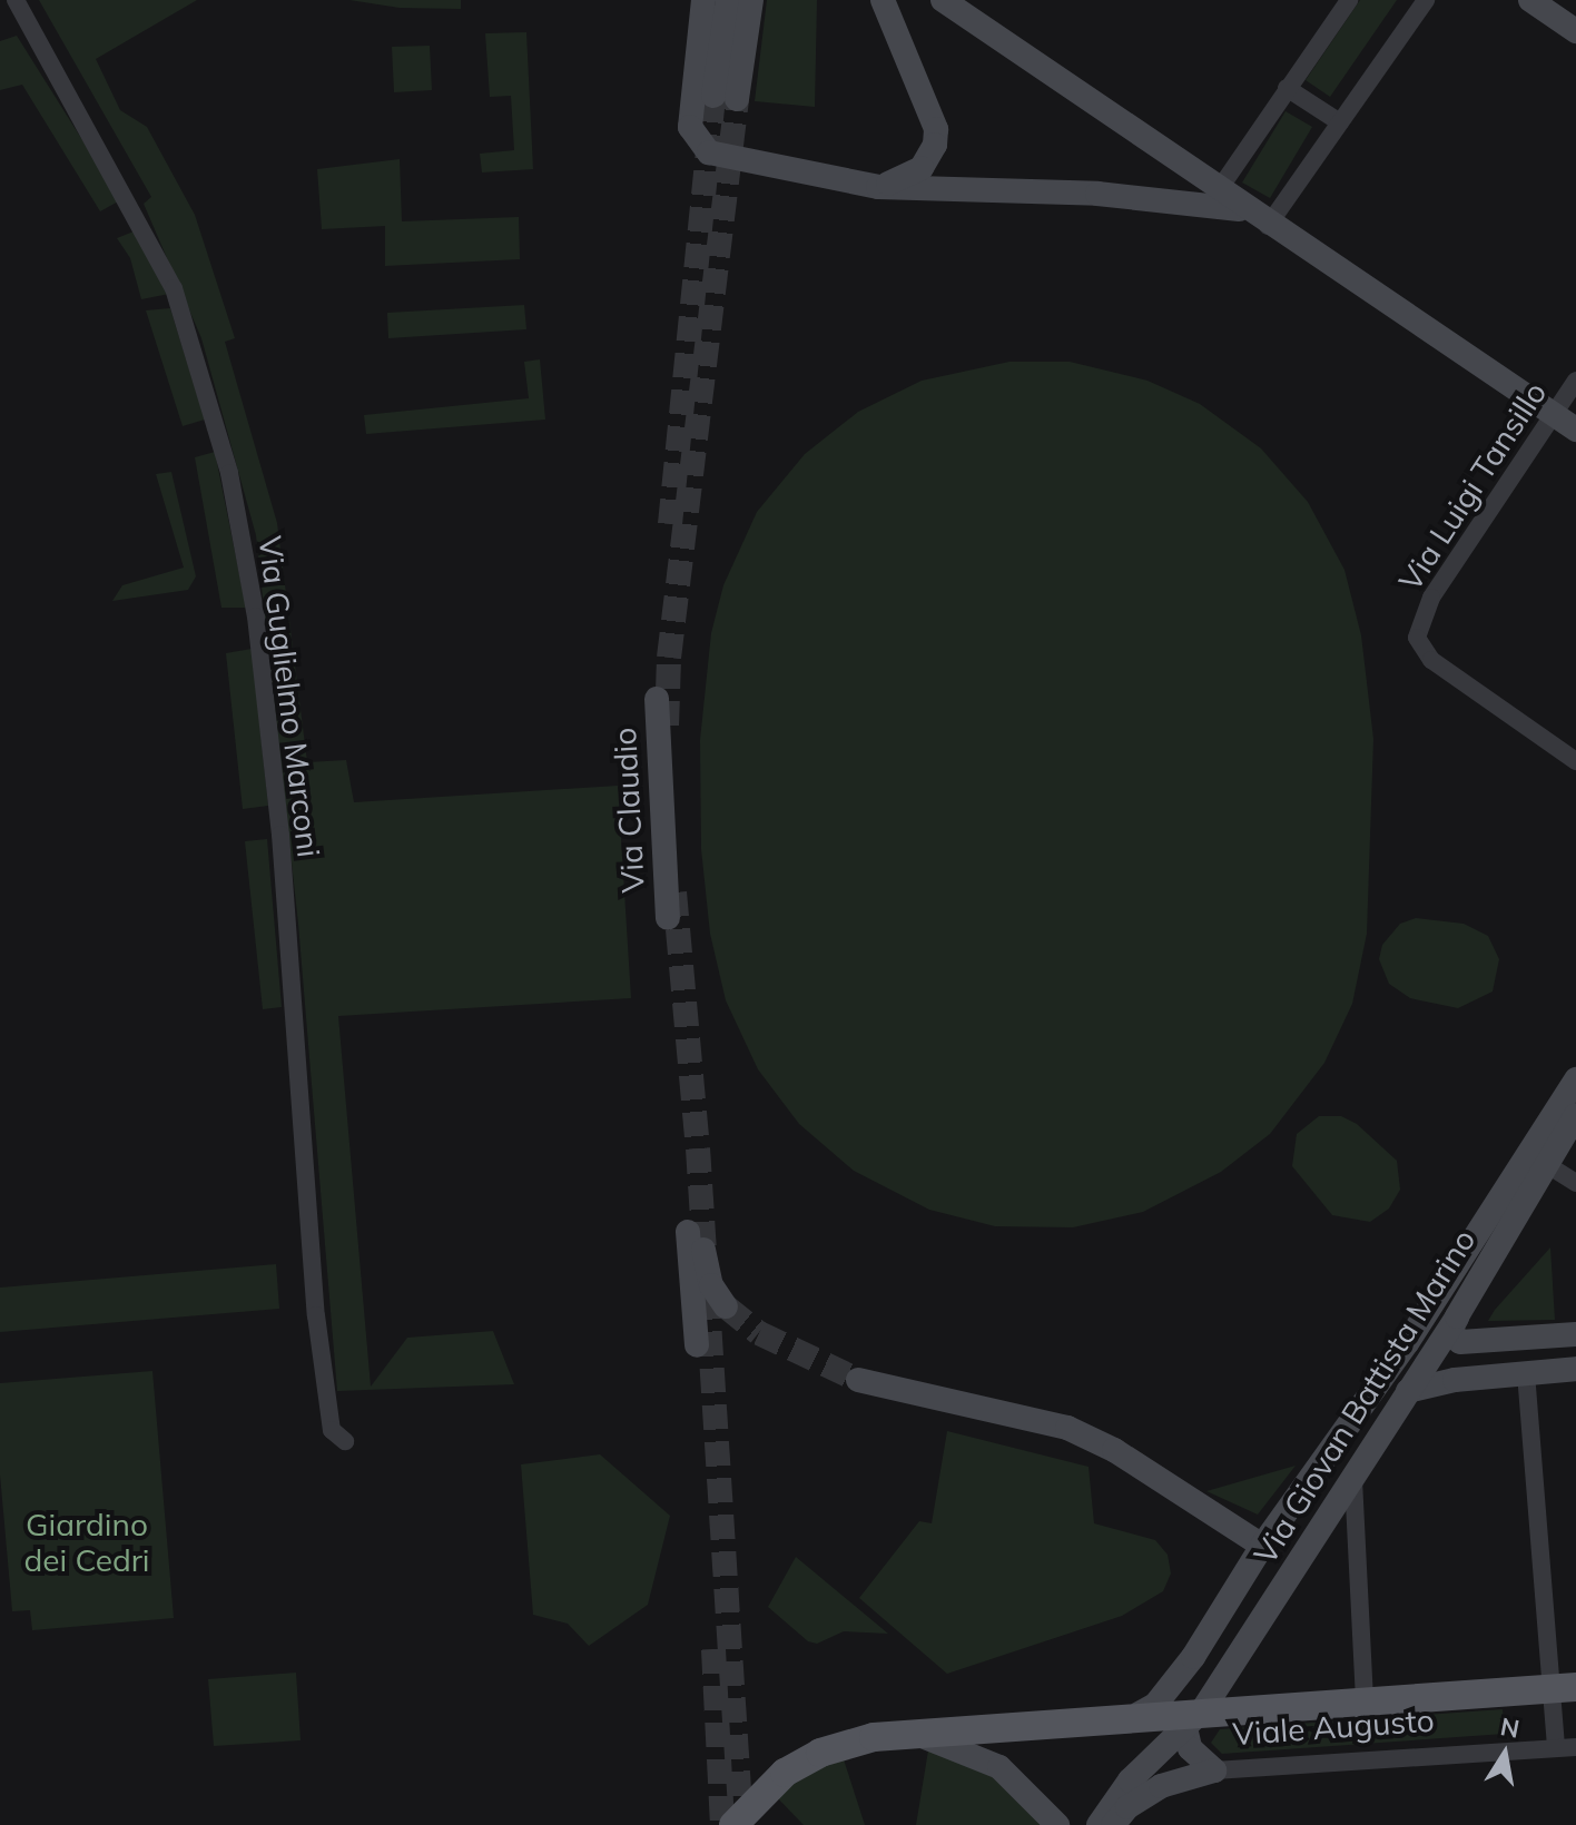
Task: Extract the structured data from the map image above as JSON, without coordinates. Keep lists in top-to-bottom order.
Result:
{
  "streets": {
    "main road": ["Via Claudio", "Via Giovan Battista Marino", "Viale Augusto"],
    "street": ["Via Luigi Tansillo", "Via Guglielmo Marconi"]
  },
  "crossings": [
    ["Via Giovan Battista Marino", "Viale Augusto"]
  ],
  "parks": ["Giardino dei Cedri"],
  "north": "top"
}
